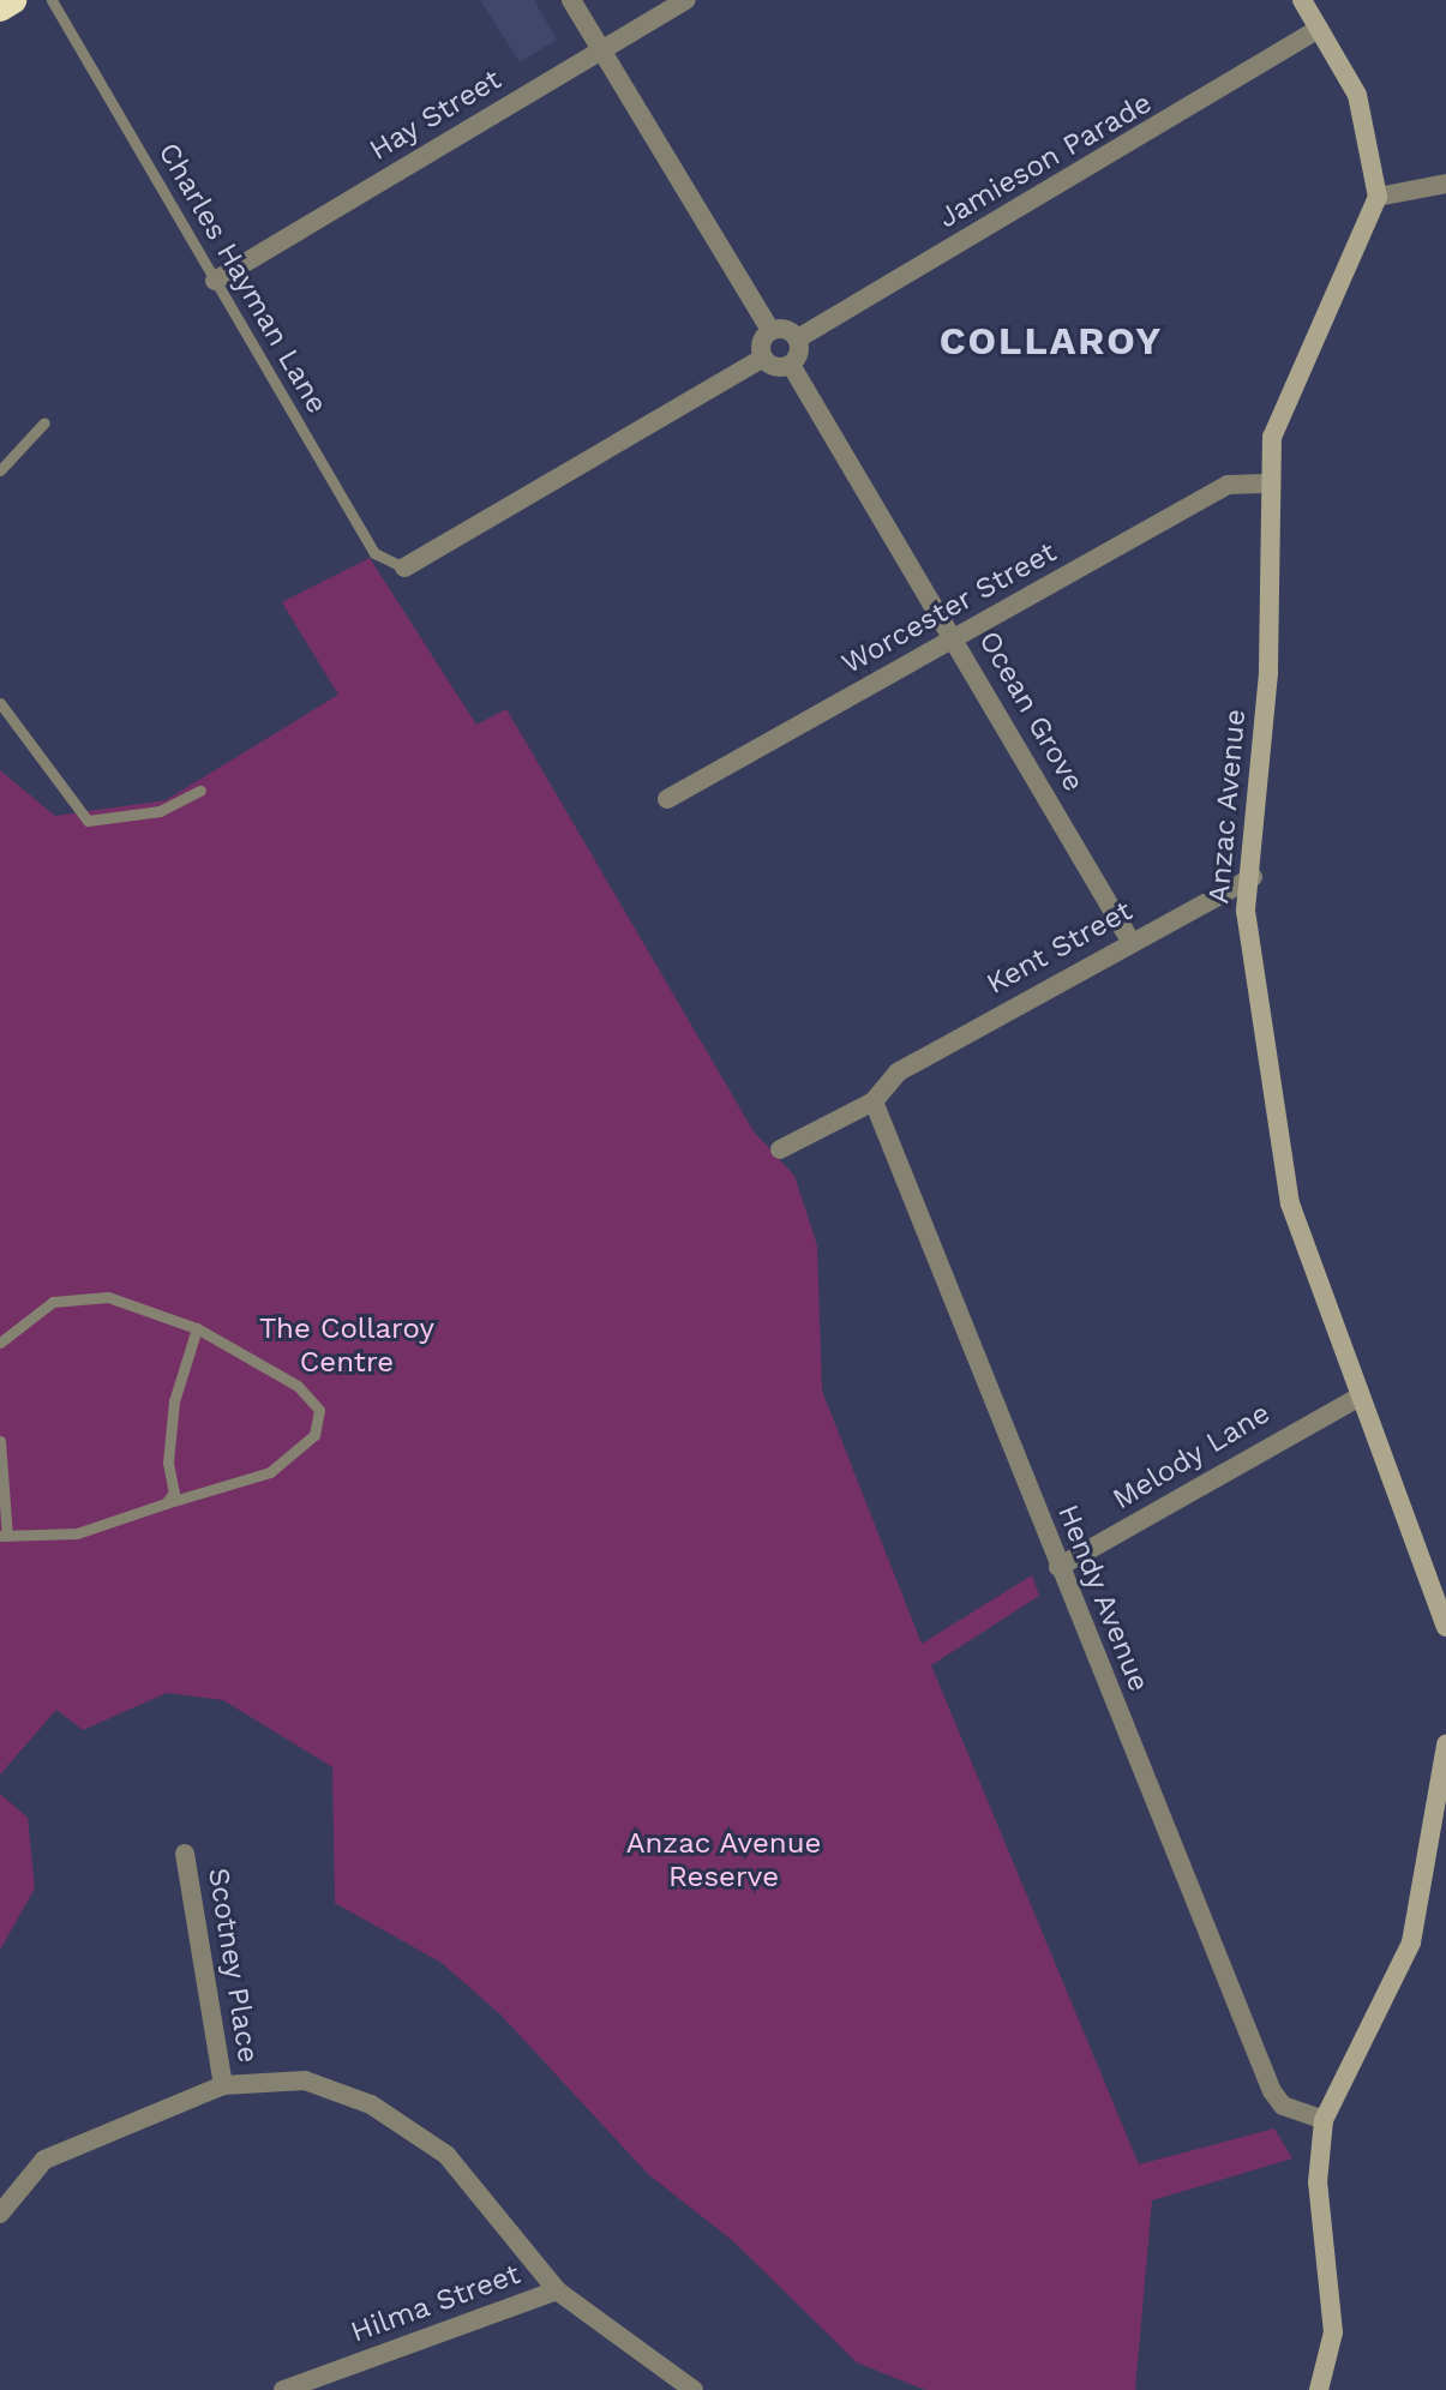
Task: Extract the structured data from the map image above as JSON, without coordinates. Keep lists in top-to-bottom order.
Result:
{
  "streets": {
    "street": [
      "Hay Street",
      "Jamieson Parade",
      "Worcester Street",
      "Ocean Grove",
      "Anzac Avenue",
      "Kent Street",
      "Melody Lane",
      "Hendy Avenue",
      "Scotney Place",
      "Hilma Street"
    ],
    "lane": ["Charles Hayman Lane"]
  },
  "crossings": [
    ["Hay Street", "Charles Hayman Lane"],
    ["Worcester Street", "Ocean Grove"],
    ["Worcester Street", "Anzac Avenue"],
    ["Ocean Grove", "Kent Street"],
    ["Anzac Avenue", "Kent Street"],
    ["Anzac Avenue", "Melody Lane"],
    ["Kent Street", "Hendy Avenue"],
    ["Melody Lane", "Hendy Avenue"]
  ],
  "districts": ["COLLAROY"],
  "parks": ["The Collaroy Centre", "Anzac Avenue Reserve"]
}
